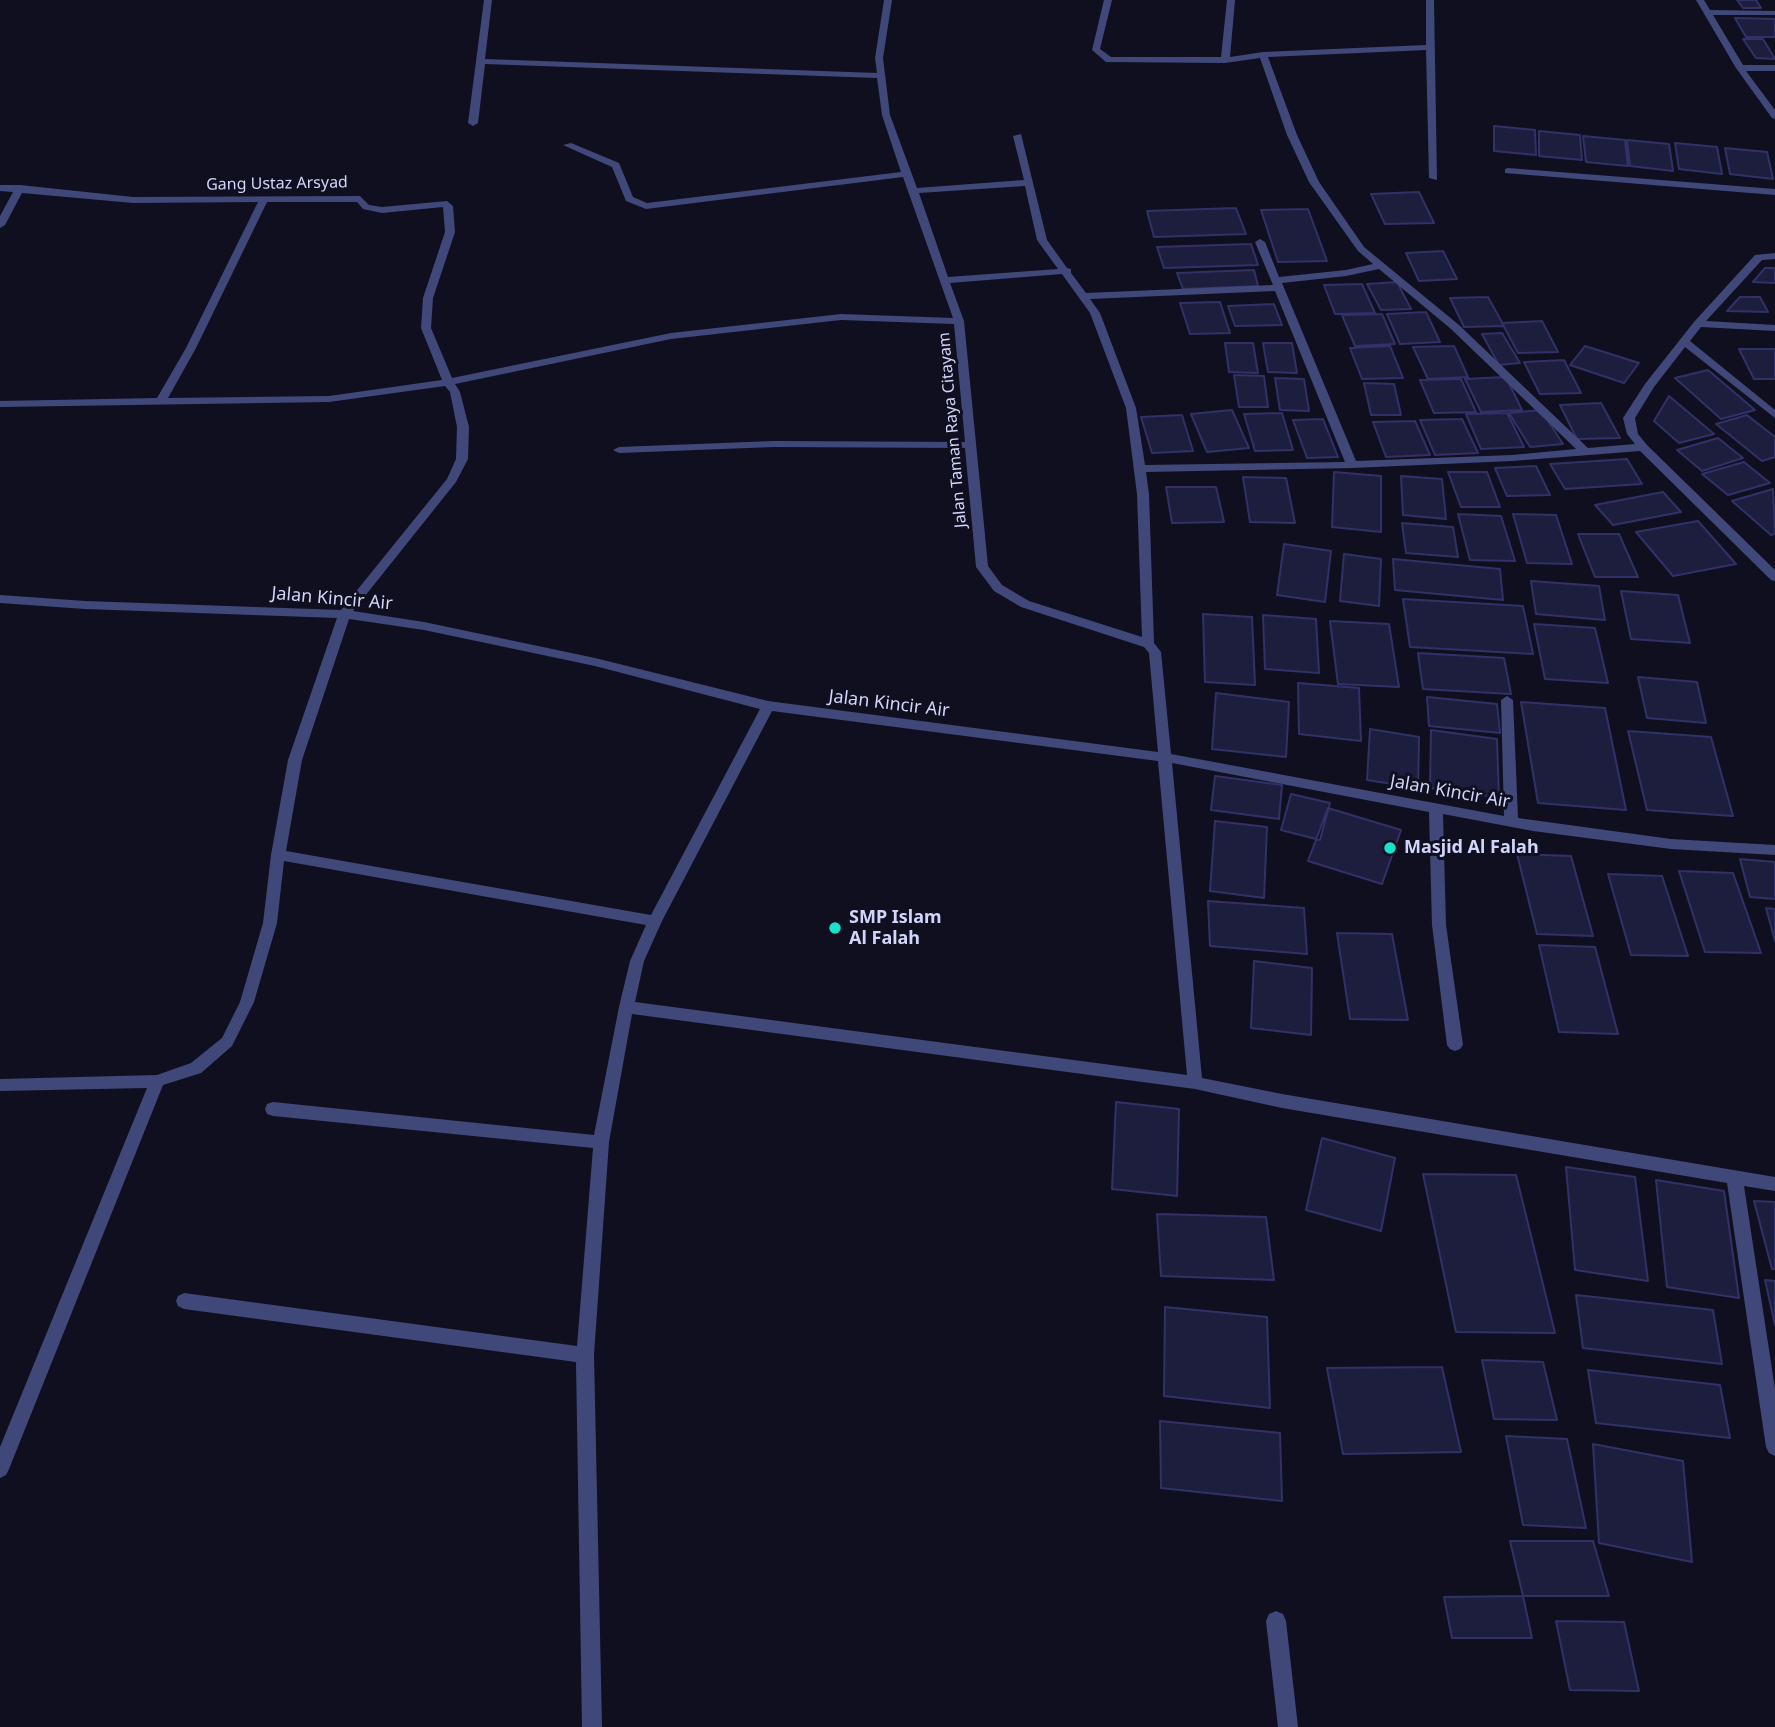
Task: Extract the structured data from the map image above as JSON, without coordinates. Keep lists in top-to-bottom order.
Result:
{
  "streets": {
    "street": ["Gang Ustaz Arsyad", "Jalan Taman Raya Citayam", "Jalan Kincir Air"]
  },
  "places": ["Masjid Al Falah", "SMP Islam Al Falah"]
}
